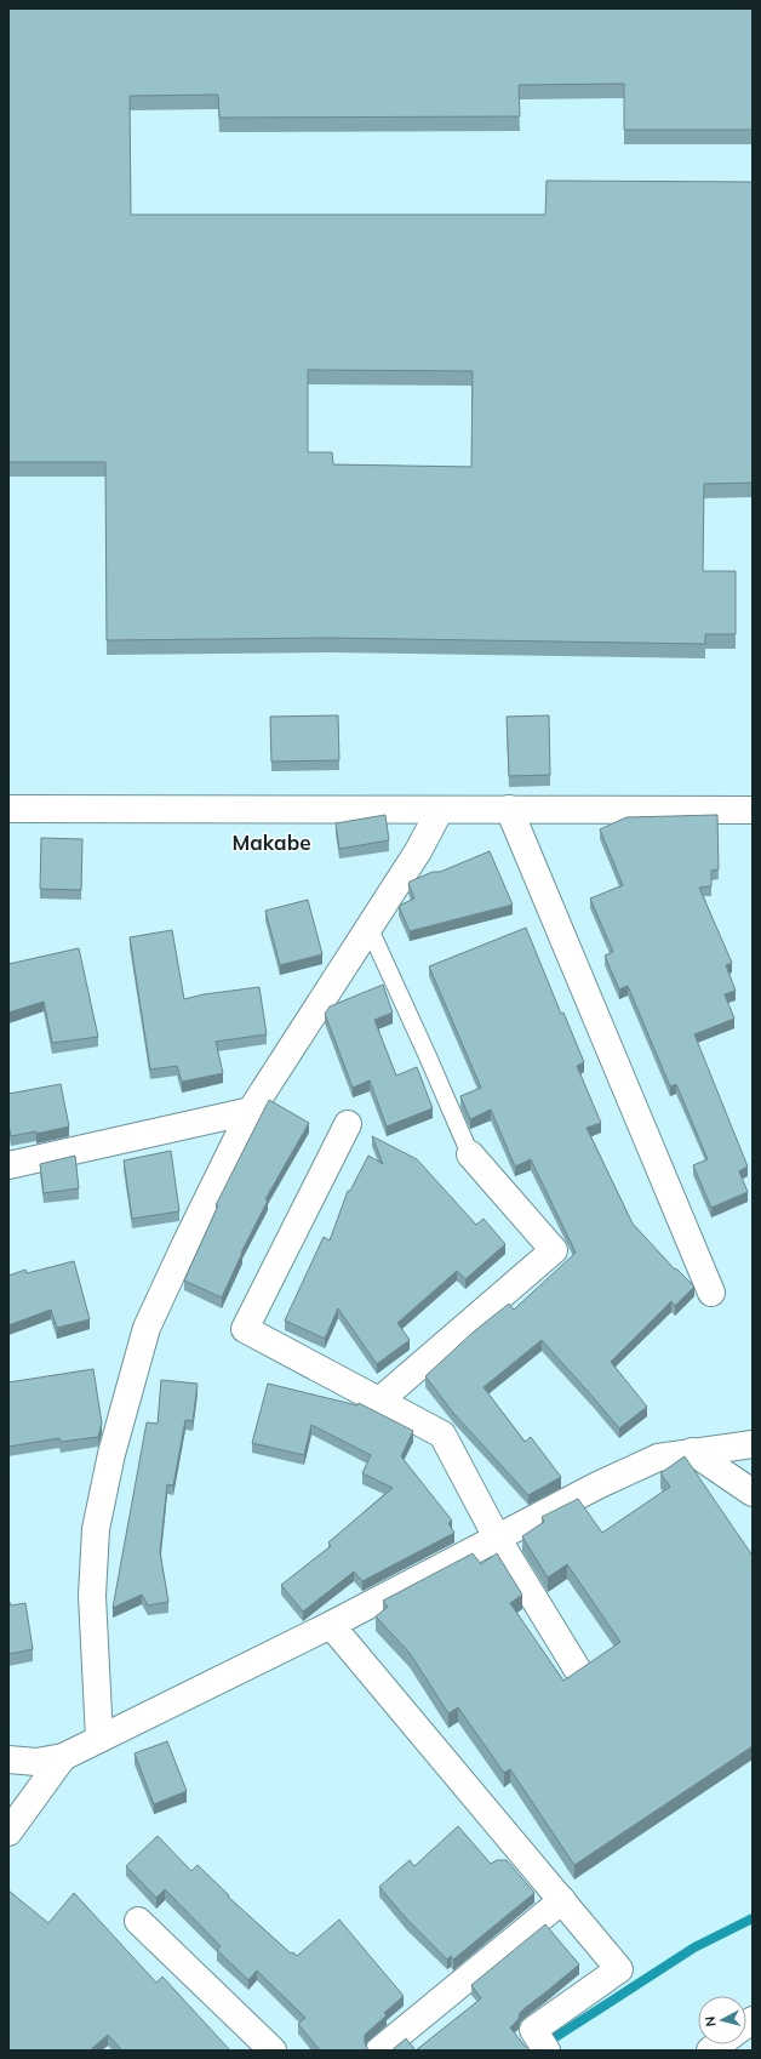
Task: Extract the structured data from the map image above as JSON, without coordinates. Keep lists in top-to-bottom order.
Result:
{
  "districts": ["Makabe"],
  "north": "left"
}
